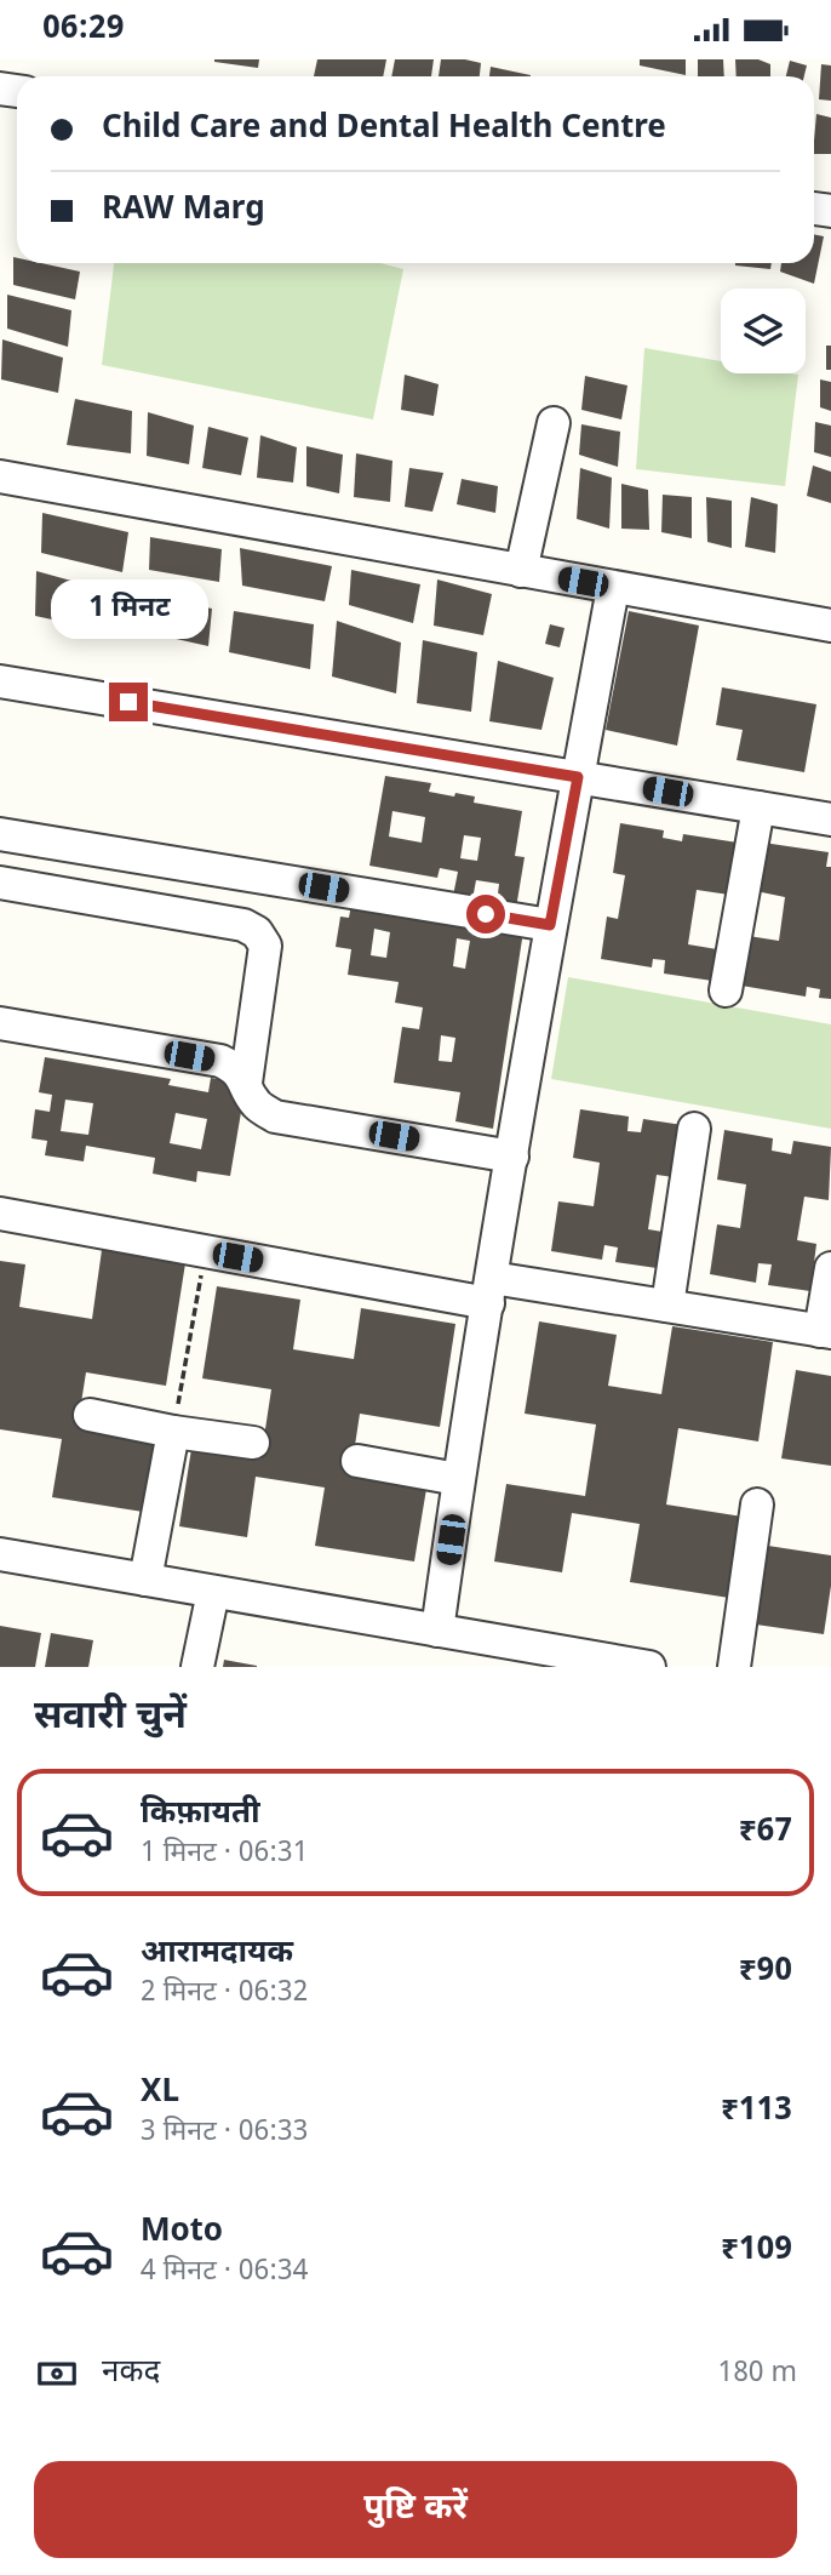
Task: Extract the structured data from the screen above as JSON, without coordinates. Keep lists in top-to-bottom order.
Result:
{
  "page": {
    "status": "06:29",
    "banner": ["Child Care and Dental Health Centre", "RAW Marg"],
    "bubble": "1 मिनट",
    "heading": "सवारी चुनें",
    "list": [
      {
        "name": "किफ़ायती",
        "note": "1 मिनट · 06:31",
        "value": "₹67"
      },
      {
        "name": "आरामदायक",
        "note": "2 मिनट · 06:32",
        "value": "₹90"
      },
      {
        "name": "XL",
        "note": "3 मिनट · 06:33",
        "value": "₹113"
      },
      {
        "name": "Moto",
        "note": "4 मिनट · 06:34",
        "value": "₹109"
      }
    ],
    "pay": ["नकद", "180 m"],
    "buttons": "पुष्टि करें"
  }
}
